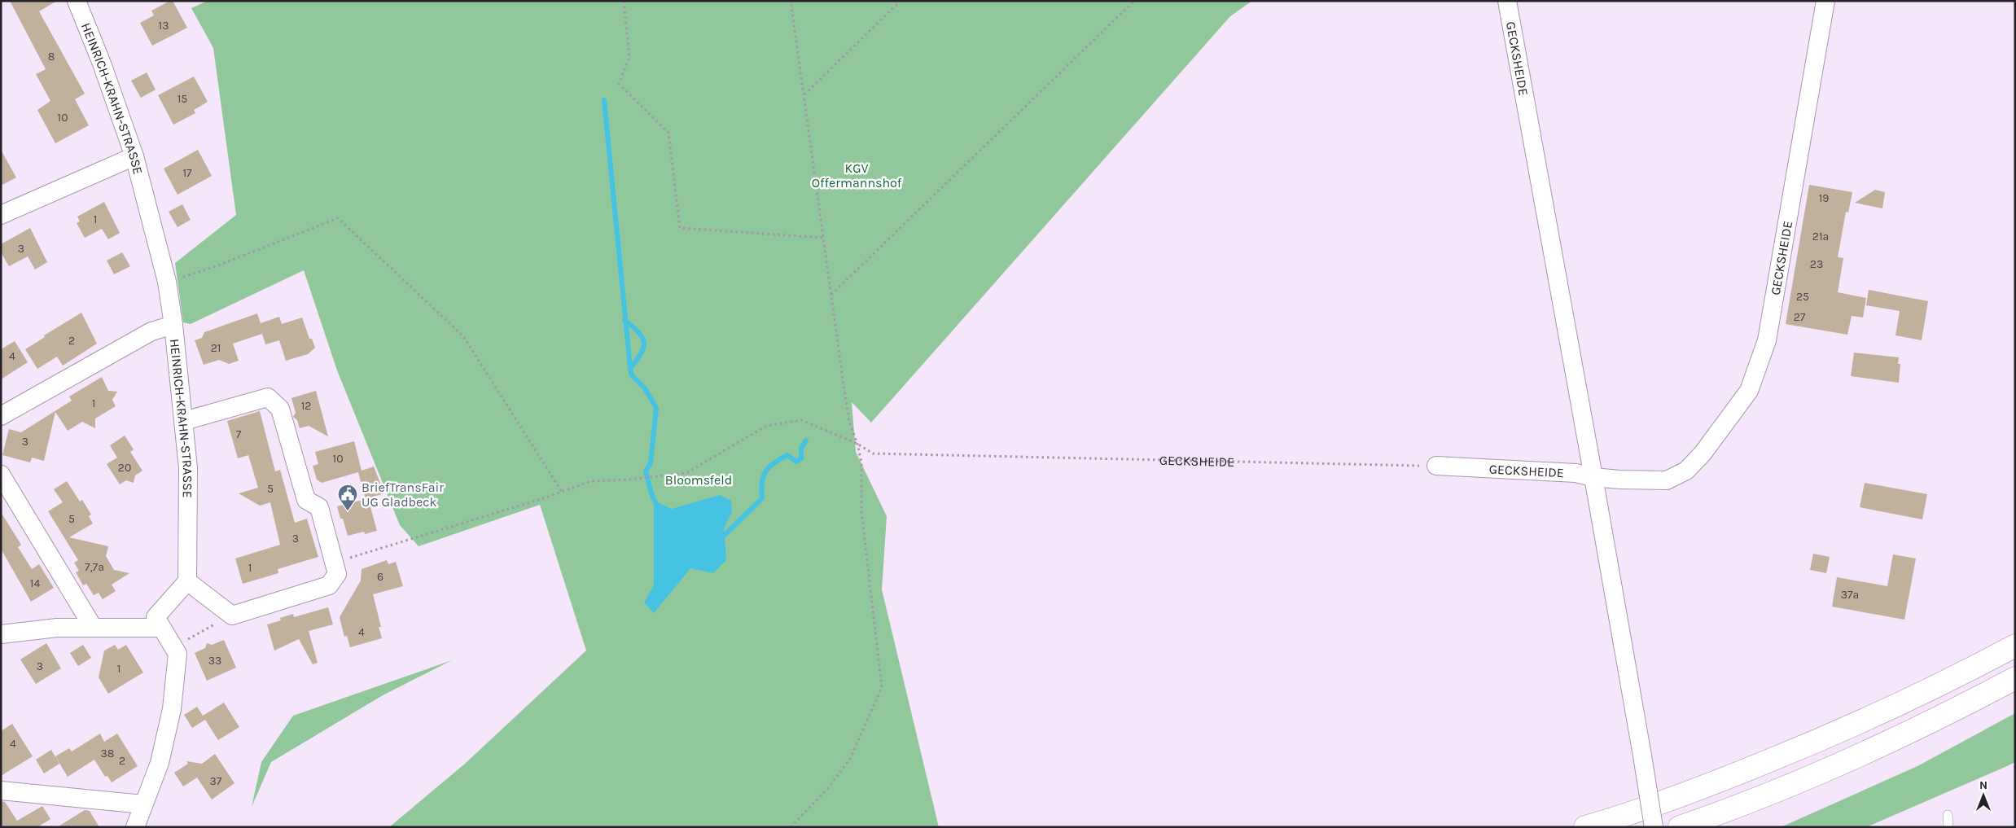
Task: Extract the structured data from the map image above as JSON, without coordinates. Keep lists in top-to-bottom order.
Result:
{
  "streets": {
    "street": ["GECKSHEIDE", "HEINRICH-KRAHN-STRASSE"]
  },
  "parks": ["KGV Offermannshof", "Bloomsfeld"],
  "places": {
    "public building": ["BriefTransFair UG Gladbeck"]
  },
  "house_numbers": [
    "13",
    "8",
    "15",
    "10",
    "17",
    "19",
    "1",
    "21a",
    "3",
    "23",
    "25",
    "27",
    "2",
    "21",
    "4",
    "1",
    "12",
    "7",
    "3",
    "10",
    "20",
    "5",
    "5",
    "3",
    "7,7a",
    "1",
    "6",
    "14",
    "37a",
    "4",
    "33",
    "3",
    "1",
    "4",
    "38",
    "2",
    "37"
  ],
  "north": "top"
}
